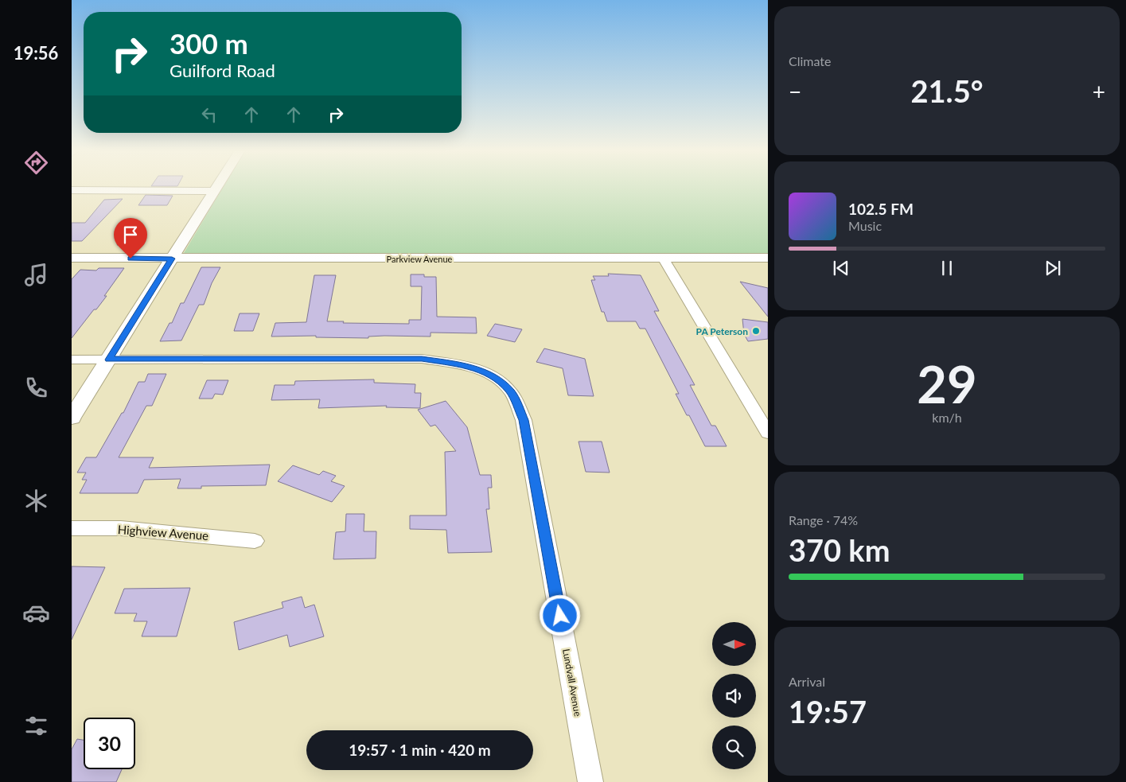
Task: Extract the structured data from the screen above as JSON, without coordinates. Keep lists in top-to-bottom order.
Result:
{
  "streets": {
    "street": ["Parkview Avenue", "Highview Avenue", "Lundvall Avenue"]
  },
  "places": ["PA Peterson"],
  "north": "right",
  "page": {
    "tabs": "19:56",
    "tile": [
      "Climate",
      ["29", "km/h"],
      ["Range · 74%", "370 km"],
      ["Arrival", "19:57"]
    ],
    "turn": ["300 m", "Guilford Road"],
    "heat": ["−", "21.5°", "+"],
    "song": ["102.5 FM", "Music"],
    "limit": "30",
    "trip": "19:57 · 1 min · 420 m"
  }
}
